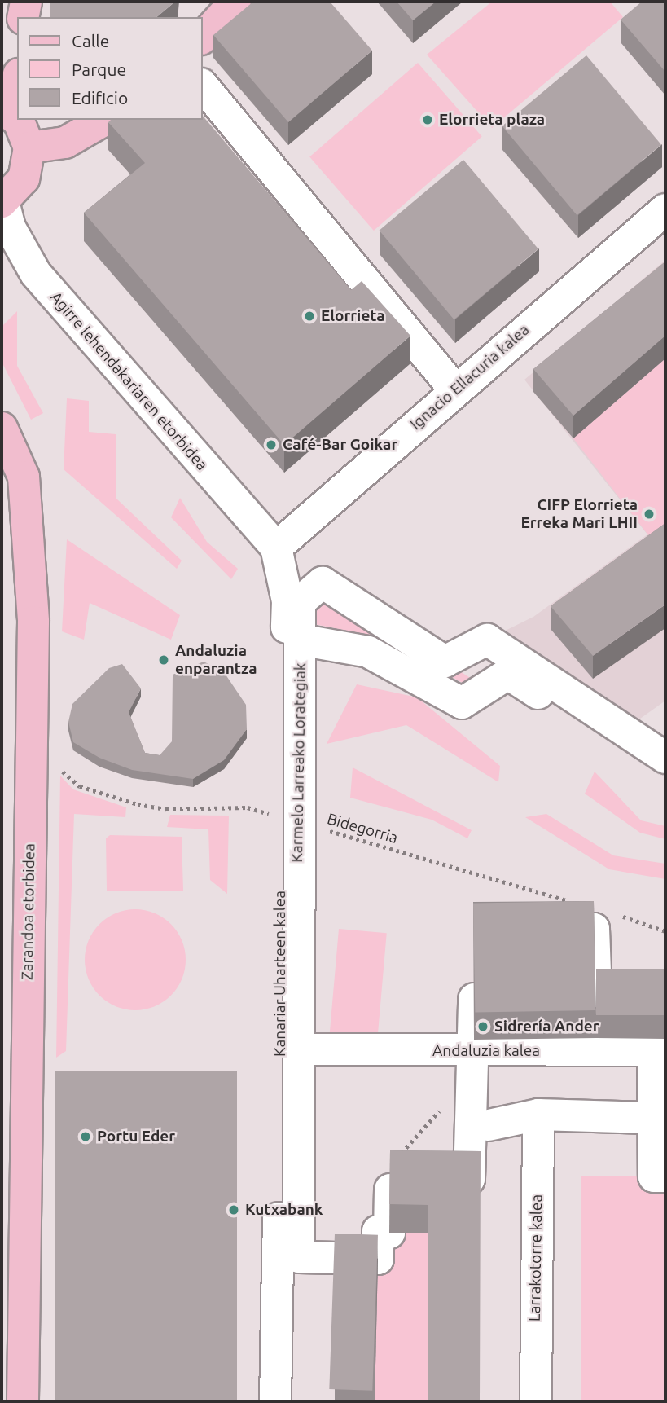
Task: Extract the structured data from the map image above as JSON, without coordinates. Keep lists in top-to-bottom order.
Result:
{
  "streets": {
    "main road": ["Zarandoa etorbidea"],
    "street": [
      "Ignacio Ellacuria kalea",
      "Agirre lehendakariaren etorbidea",
      "Karmelo Larreako Lorategiak",
      "Kanariar Uharteen kalea",
      "Andaluzia kalea",
      "Larrakotorre kalea"
    ],
    "path": ["Bidegorria"]
  },
  "crossings": [
    ["Ignacio Ellacuria kalea", "Agirre lehendakariaren etorbidea"],
    ["Ignacio Ellacuria kalea", "Kanariar Uharteen kalea"],
    ["Agirre lehendakariaren etorbidea", "Kanariar Uharteen kalea"],
    ["Karmelo Larreako Lorategiak", "Bidegorria"],
    ["Karmelo Larreako Lorategiak", "Kanariar Uharteen kalea"],
    ["Karmelo Larreako Lorategiak", "Andaluzia kalea"],
    ["Bidegorria", "Zarandoa etorbidea"],
    ["Bidegorria", "Kanariar Uharteen kalea"]
  ],
  "places": [
    "Elorrieta plaza",
    "Elorrieta",
    "Café-Bar Goikar",
    "CIFP Elorrieta Erreka Mari LHII",
    "Andaluzia enparantza",
    "Sidrería Ander",
    "Portu Eder",
    "Kutxabank"
  ],
  "legend": ["Calle", "Parque", "Edificio"]
}
